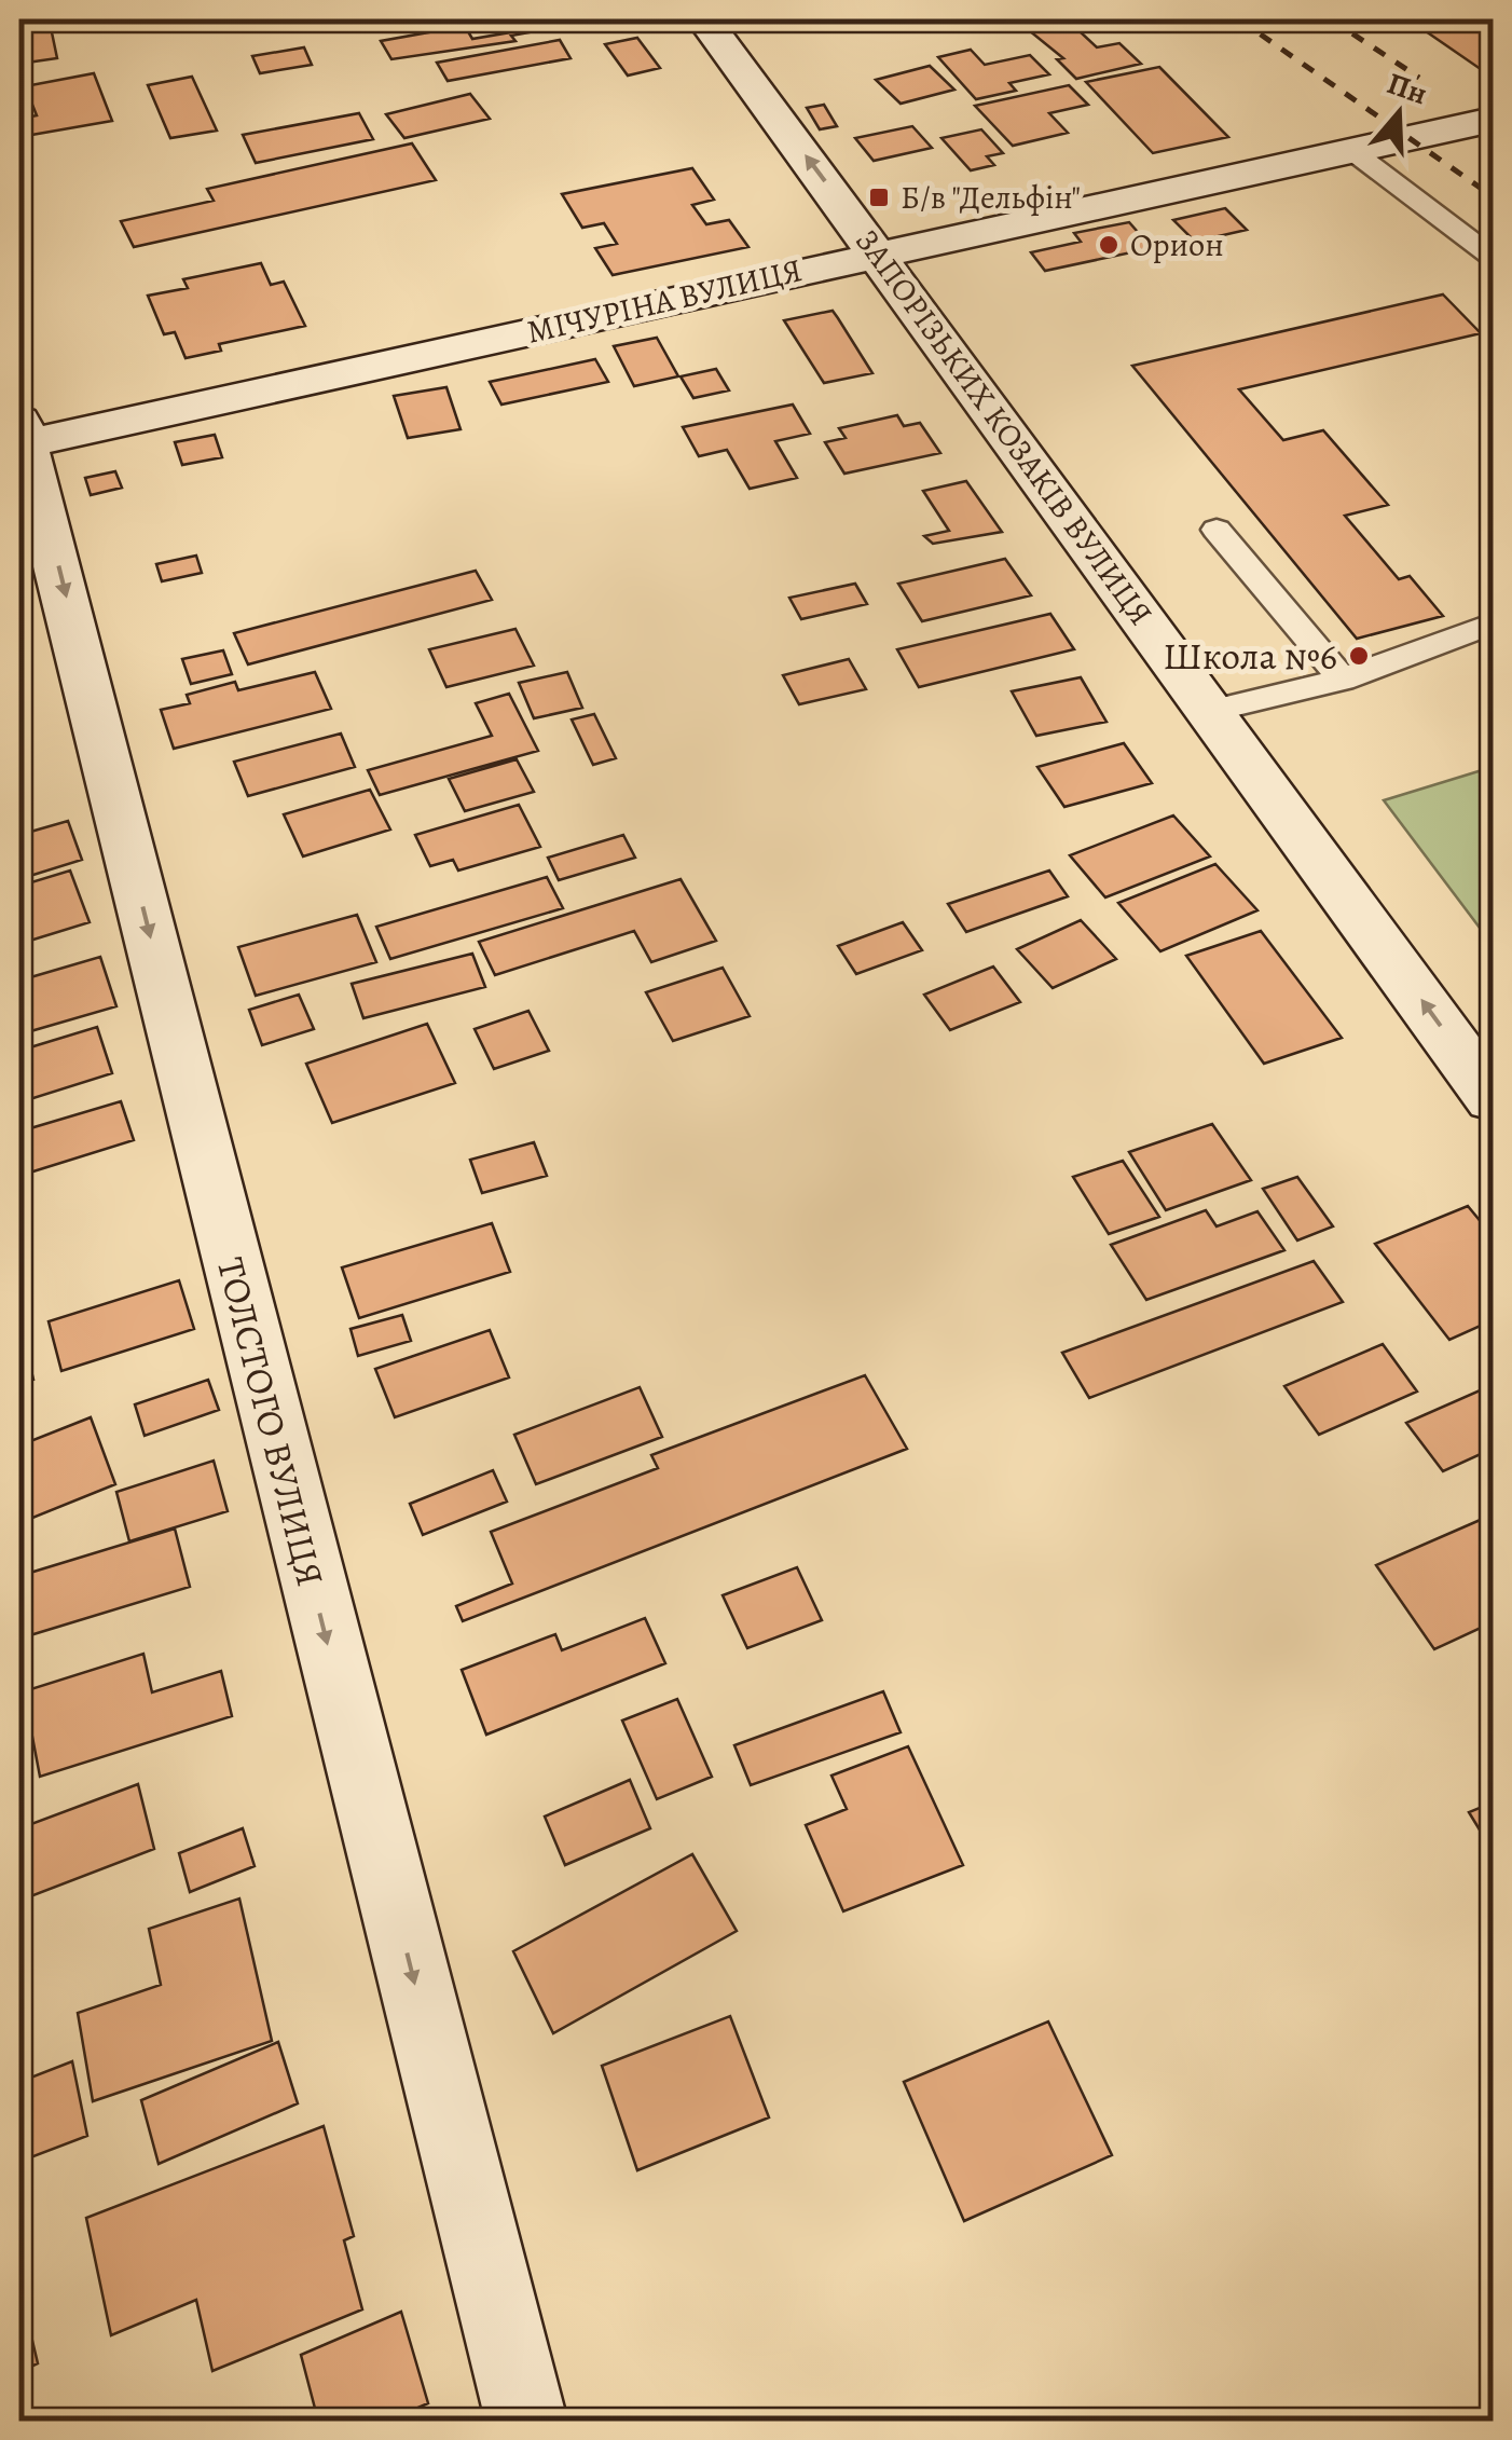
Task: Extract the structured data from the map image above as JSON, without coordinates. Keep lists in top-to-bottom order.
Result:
{
  "streets": {
    "main road": ["МІЧУРІНА ВУЛИЦЯ", "ЗАПОРІЗЬКИХ КОЗАКІВ ВУЛИЦЯ", "ТОЛСТОГО ВУЛИЦЯ"]
  },
  "crossings": [
    ["МІЧУРІНА ВУЛИЦЯ", "ЗАПОРІЗЬКИХ КОЗАКІВ ВУЛИЦЯ"],
    ["МІЧУРІНА ВУЛИЦЯ", "ТОЛСТОГО ВУЛИЦЯ"]
  ],
  "one_way": ["ЗАПОРІЗЬКИХ КОЗАКІВ ВУЛИЦЯ", "ТОЛСТОГО ВУЛИЦЯ"],
  "places": {
    "transit": ["Б/в \"Дельфін\""],
    "other": ["Орион", "Школа №6"]
  },
  "north": "top"
}
